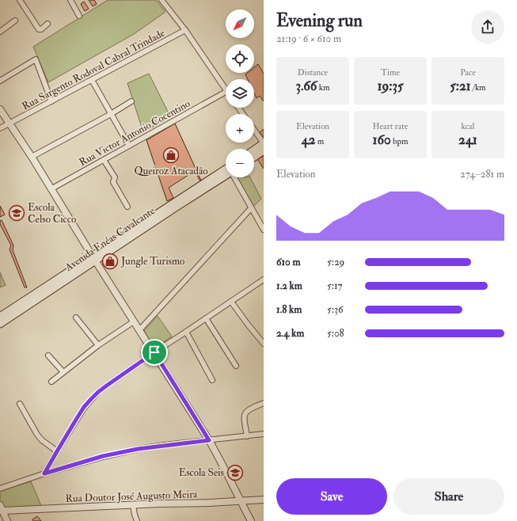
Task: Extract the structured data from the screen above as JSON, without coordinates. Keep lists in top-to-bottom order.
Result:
{
  "streets": {
    "main road": ["Avenida Enéas Cavalcante"],
    "street": ["Rua Sargento Rodoval Cabral Trindade", "Rua Victor Antonio Cocentino", "Rua Doutor José Augusto Meira"]
  },
  "places": {
    "shop": ["Queiroz Atacadão", "Jungle Turismo"],
    "school or university": ["Escola Celso Cicco", "Escola Seis"]
  },
  "north": "bottom left",
  "page": {
    "heading": ["Evening run", "21:19 · 6 × 610 m"],
    "map_buttons": ["+", "−"],
    "stats": [
      ["Distance", "3.66 km"],
      ["Time", "19:35"],
      ["Pace", "5:21 /km"],
      ["Elevation", "42 m"],
      ["Heart rate", "160 bpm"],
      ["kcal", "241"]
    ],
    "chart": ["Elevation", "274–281 m"],
    "list": [
      {
        "name": "610 m",
        "note": "5:29"
      },
      {
        "name": "1.2 km",
        "note": "5:17"
      },
      {
        "name": "1.8 km",
        "note": "5:36"
      },
      {
        "name": "2.4 km",
        "note": "5:08"
      }
    ],
    "buttons": ["Save", "Share"]
  }
}
